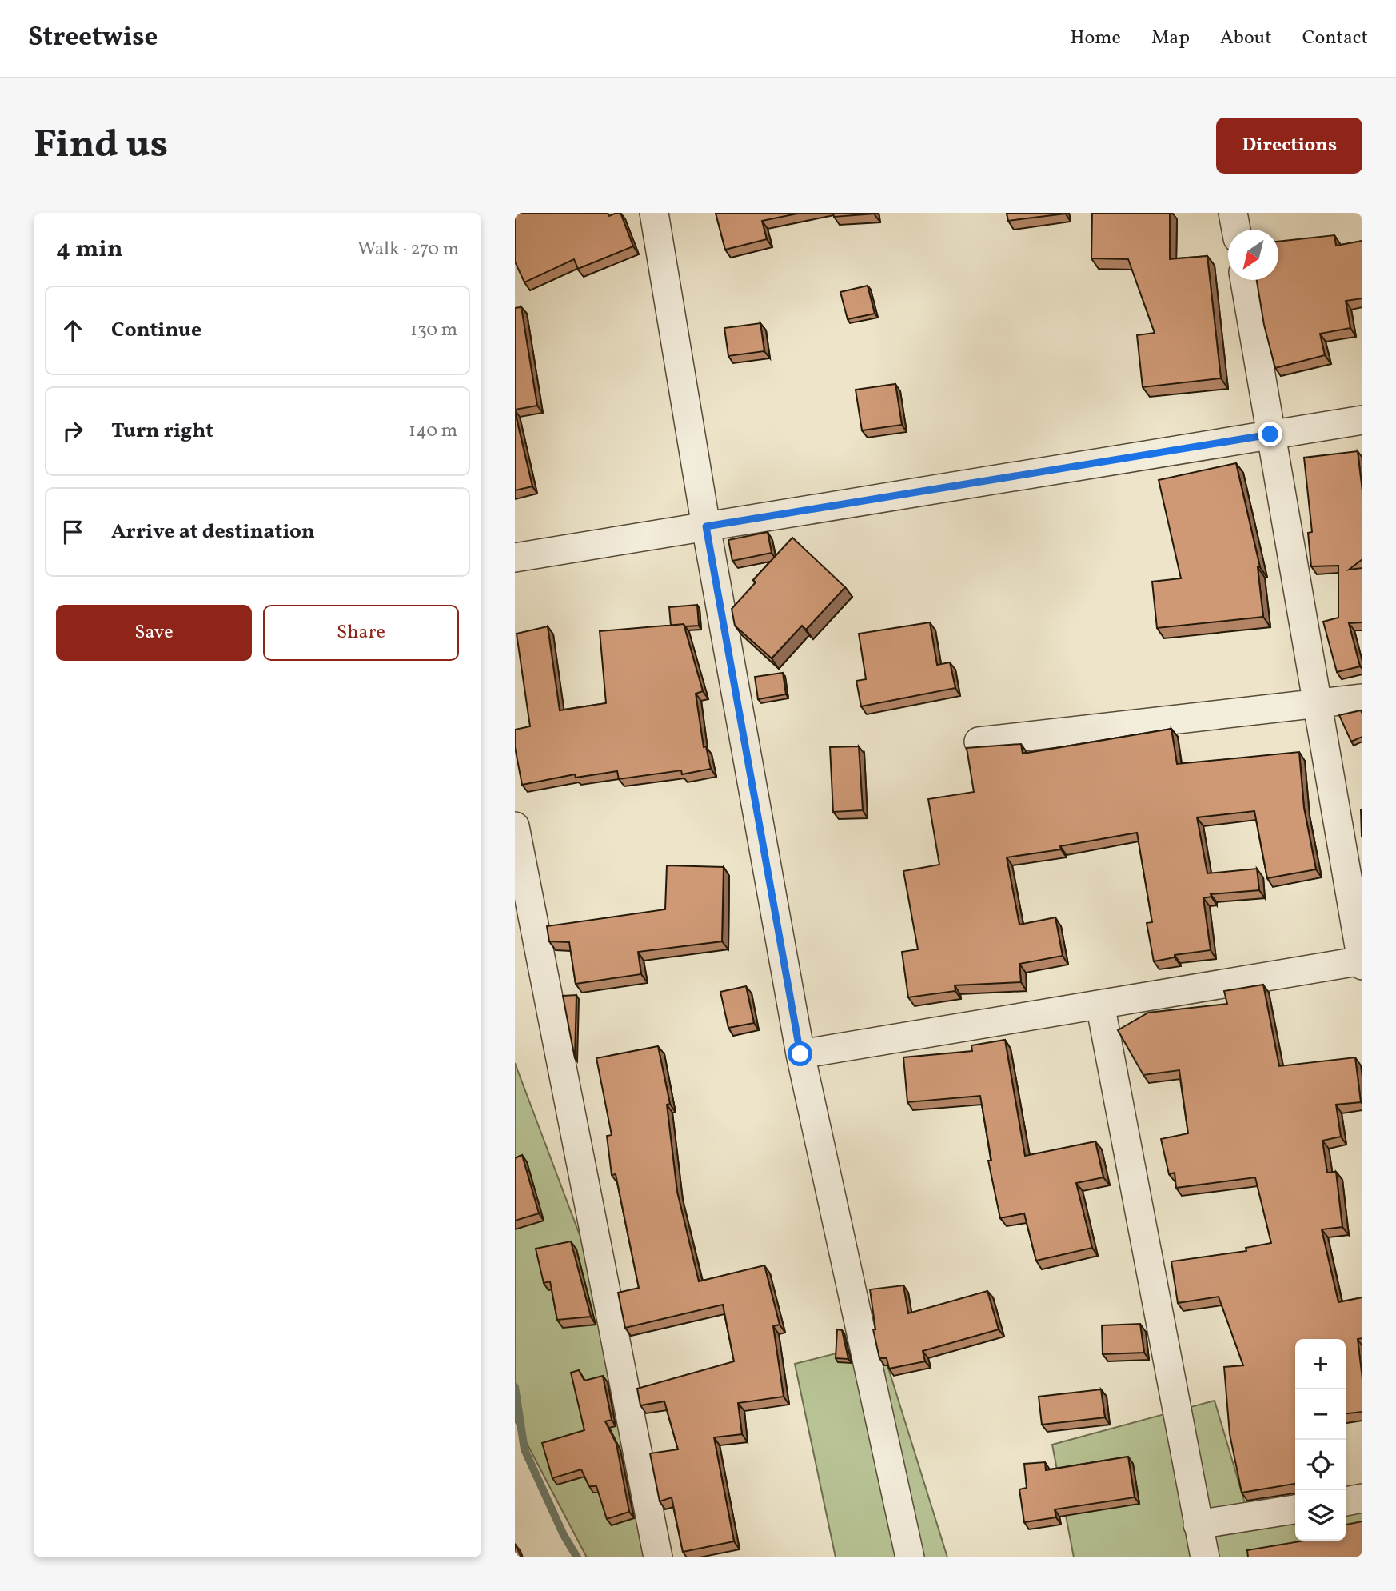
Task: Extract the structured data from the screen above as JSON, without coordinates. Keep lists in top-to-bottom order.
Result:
{
  "north": "bottom left",
  "page": {
    "header": "Streetwise",
    "nav": [
      "Home",
      "Map",
      "About",
      "Contact"
    ],
    "buttons": [
      "Directions",
      ["Save", "Share"]
    ],
    "title": "Find us",
    "heading": ["4 min", "Walk · 270 m"],
    "list": [
      ["Continue", "130 m"],
      ["Turn right", "140 m"],
      "Arrive at destination"
    ],
    "map_buttons": ["+", "−"]
  }
}
